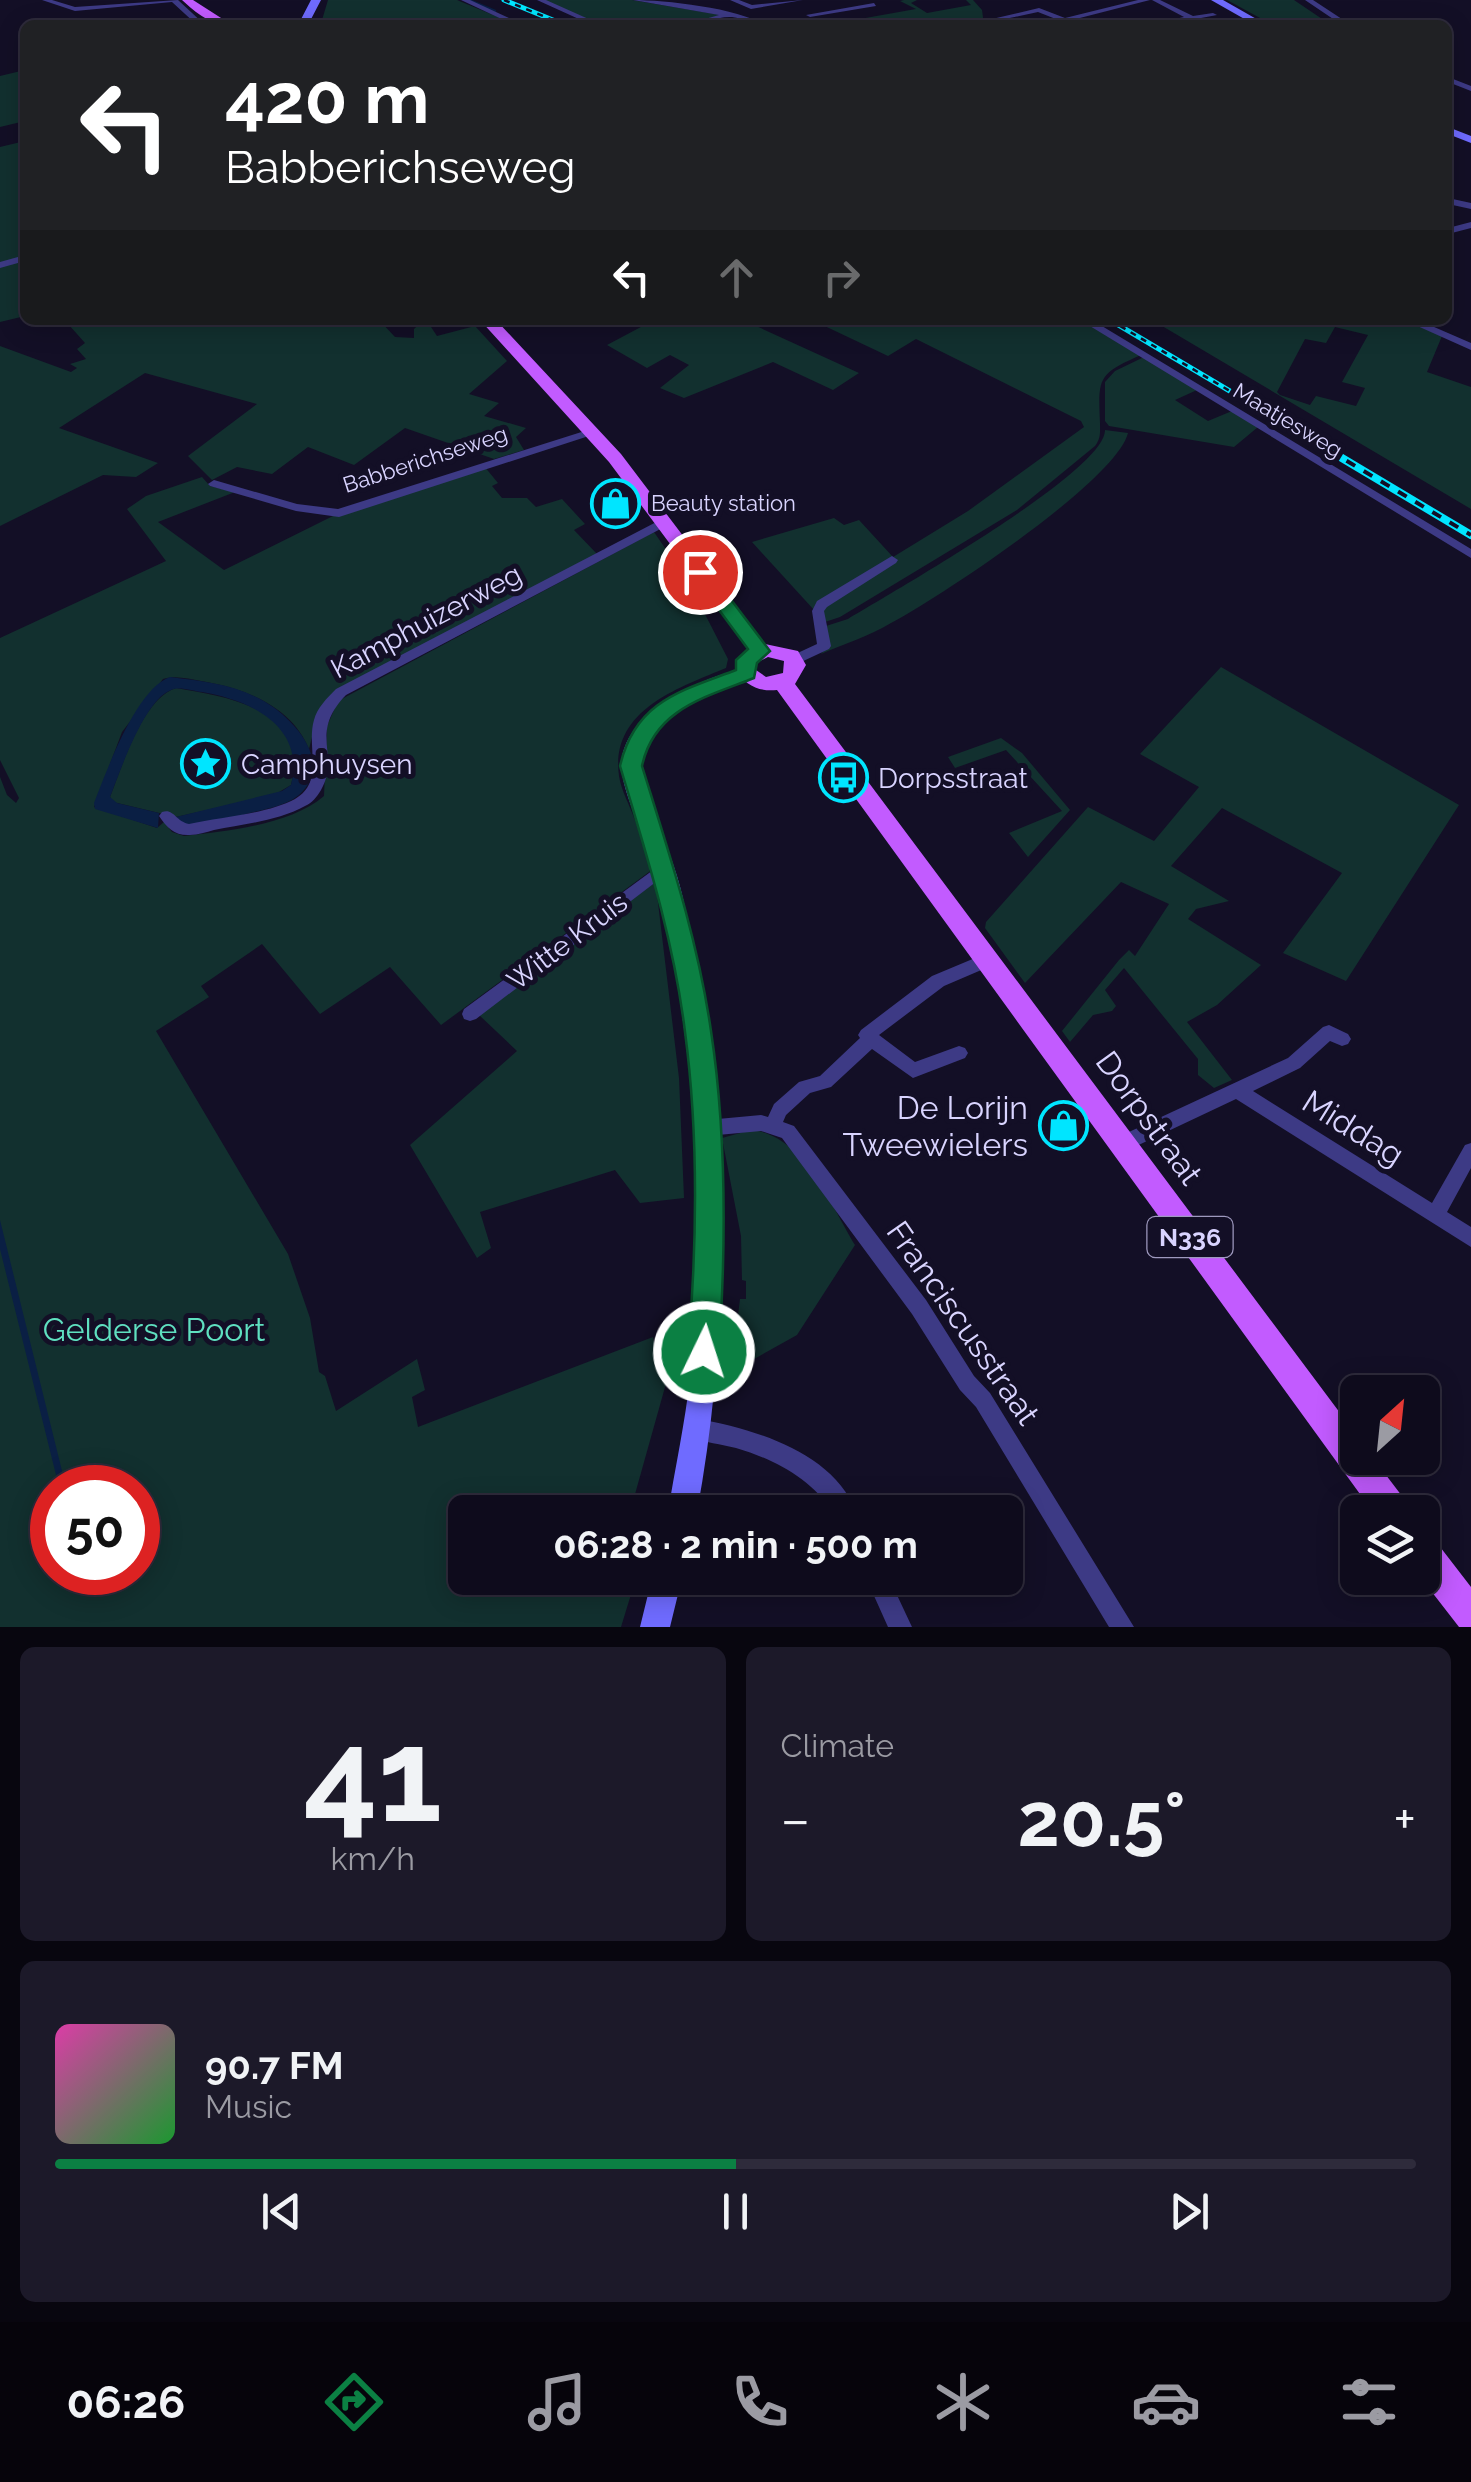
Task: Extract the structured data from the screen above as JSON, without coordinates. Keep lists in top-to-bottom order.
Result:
{
  "streets": {
    "main road": ["Witte Kruis", "Dorpstraat", "N336"],
    "street": [
      "Maatjesweg",
      "Babberichseweg",
      "Kamphuizerweg",
      "Middag",
      "Franciscusstraat"
    ]
  },
  "crossings": [
    ["Witte Kruis", "N336"],
    ["Dorpstraat", "Middag"],
    ["Dorpstraat", "N336"]
  ],
  "parks": ["Gelderse Poort"],
  "places": {
    "shop": ["Beauty station", "De Lorijn Tweewielers"],
    "place": ["Camphuysen"],
    "bus stop": ["Dorpsstraat"]
  },
  "north": "top right",
  "page": {
    "turn": ["420 m", "Babberichseweg"],
    "limit": "50",
    "trip": "06:28 · 2 min · 500 m",
    "tile": [
      ["41", "km/h"],
      "Climate"
    ],
    "heat": ["−", "20.5°", "+"],
    "song": ["90.7 FM", "Music"],
    "tabs": "06:26"
  }
}
